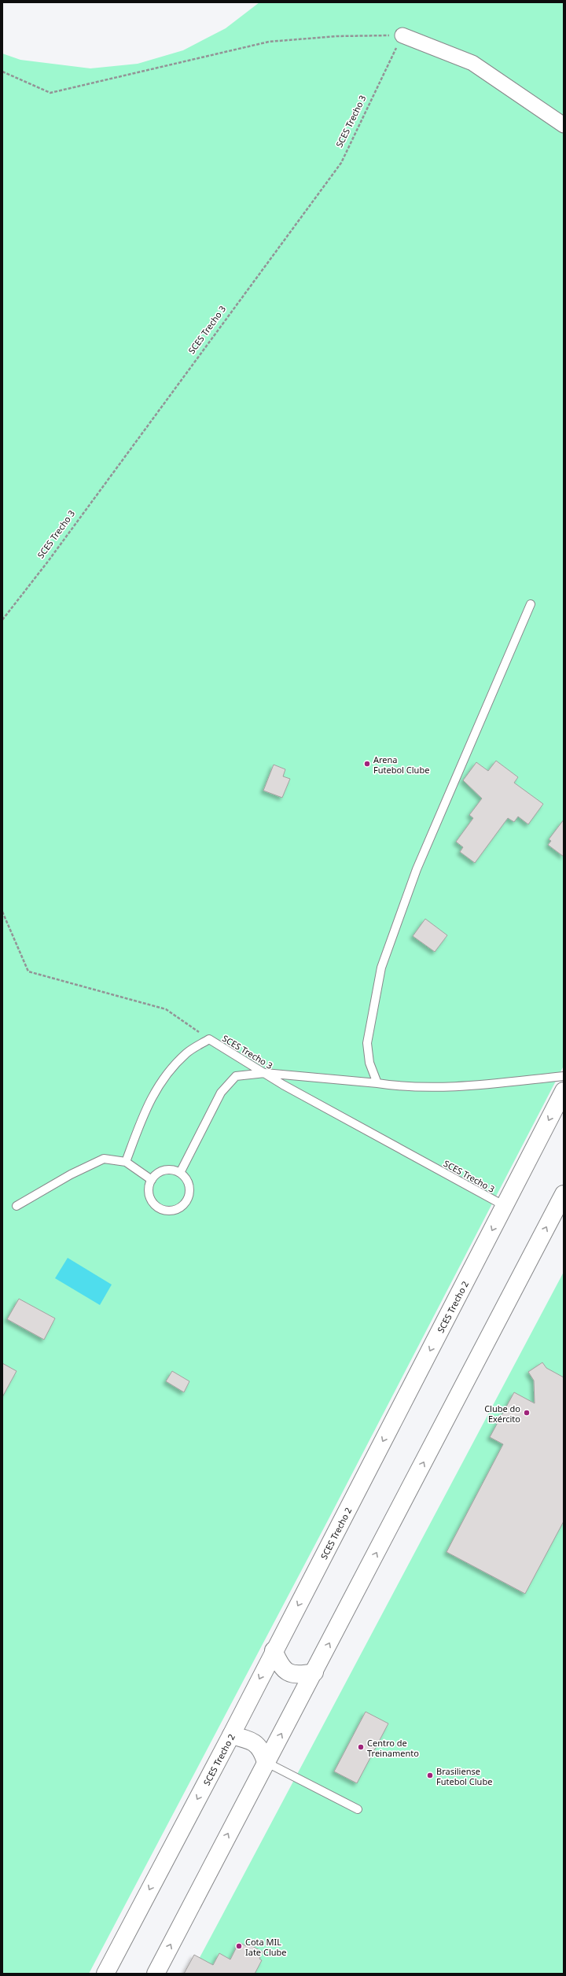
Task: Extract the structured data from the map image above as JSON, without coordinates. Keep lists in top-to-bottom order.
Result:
{
  "streets": {
    "main road": ["SCES Trecho 2"],
    "lane": ["SCES Trecho 3"]
  },
  "crossings": [
    ["SCES Trecho 3", "SCES Trecho 2"]
  ],
  "places": [
    "Arena Futebol Clube",
    "Clube do Exército",
    "Centro de Treinamento",
    "Brasiliense Futebol Clube",
    "Cota MIL Iate Clube"
  ]
}
